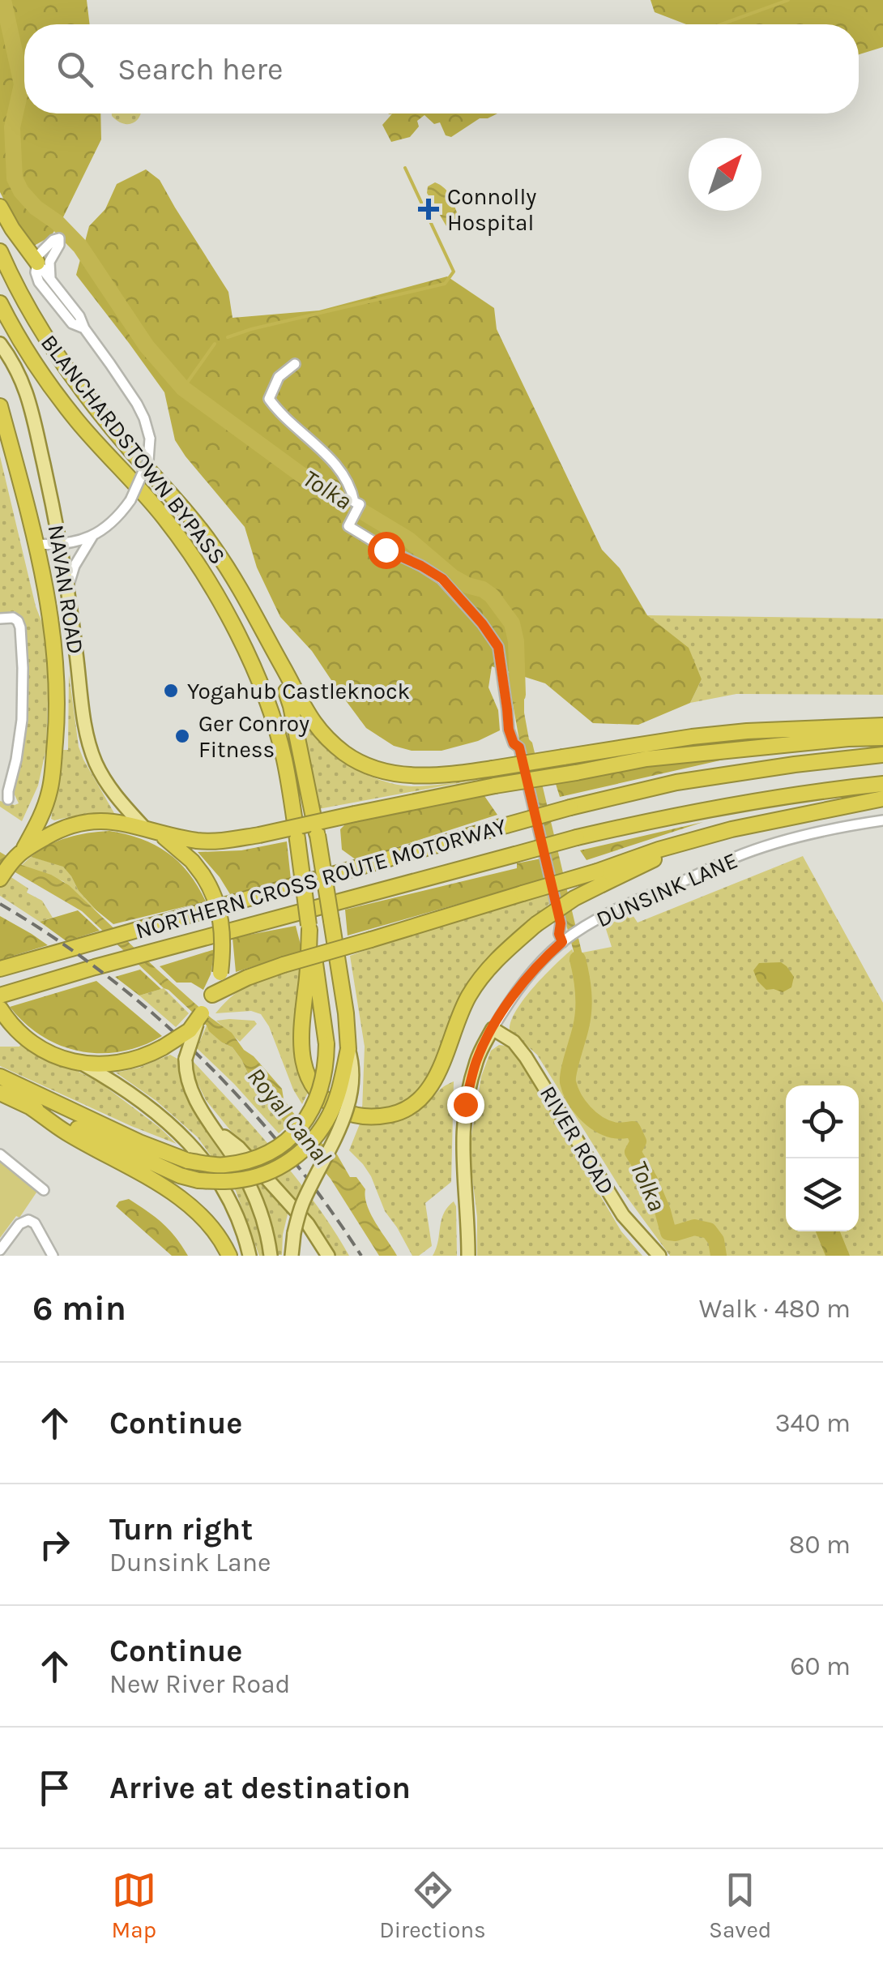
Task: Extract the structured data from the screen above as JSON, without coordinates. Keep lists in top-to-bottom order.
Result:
{
  "streets": {
    "highway": ["BLANCHARDSTOWN BYPASS", "NAVAN ROAD", "NORTHERN CROSS ROUTE MOTORWAY"],
    "main road": ["RIVER ROAD"],
    "street": ["DUNSINK LANE"]
  },
  "crossings": [
    ["DUNSINK LANE", "RIVER ROAD"]
  ],
  "water": ["Tolka", "Royal Canal"],
  "places": {
    "health": ["Connolly Hospital"],
    "other": ["Yogahub Castleknock", "Ger Conroy Fitness"]
  },
  "north": "top right",
  "page": {
    "search": "Search here",
    "heading": ["6 min", "Walk · 480 m"],
    "list": [
      ["Continue", "340 m"],
      ["Turn right", "Dunsink Lane", "80 m"],
      ["Continue", "New River Road", "60 m"],
      "Arrive at destination"
    ],
    "nav": ["Map", "Directions", "Saved"]
  }
}
